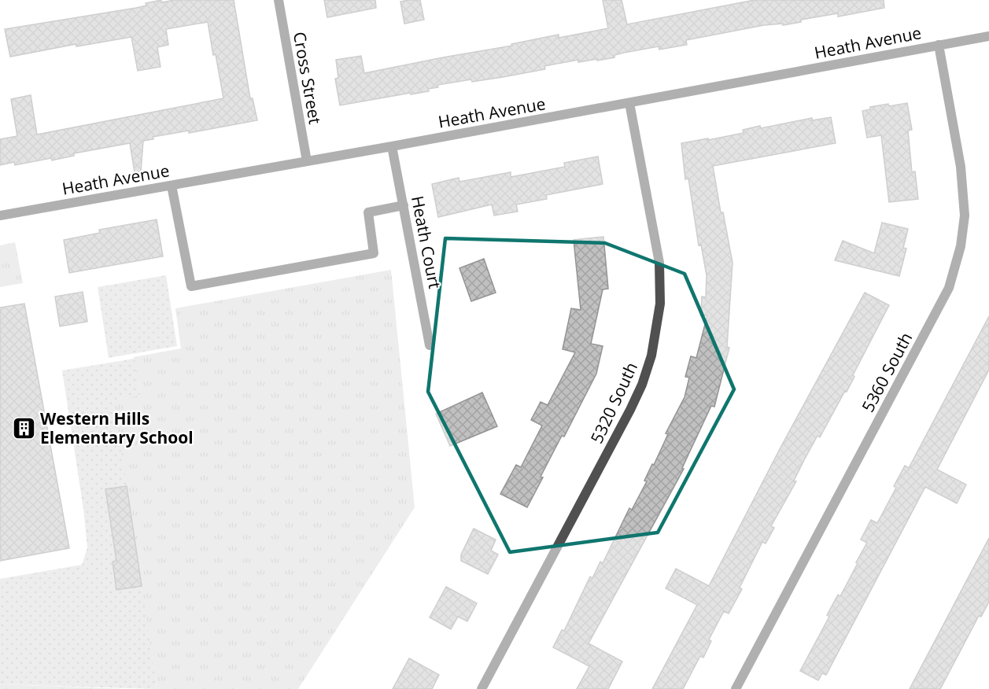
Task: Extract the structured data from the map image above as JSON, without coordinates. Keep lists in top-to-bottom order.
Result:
{
  "streets": {
    "street": [
      "Heath Avenue",
      "Cross Street",
      "Heath Court",
      "5360 South",
      "5320 South"
    ]
  },
  "crossings": [
    ["Heath Avenue", "Cross Street"],
    ["Heath Avenue", "Heath Court"],
    ["Heath Avenue", "5360 South"],
    ["Heath Avenue", "5320 South"]
  ],
  "places": {
    "building": ["Western Hills Elementary School"]
  }
}
